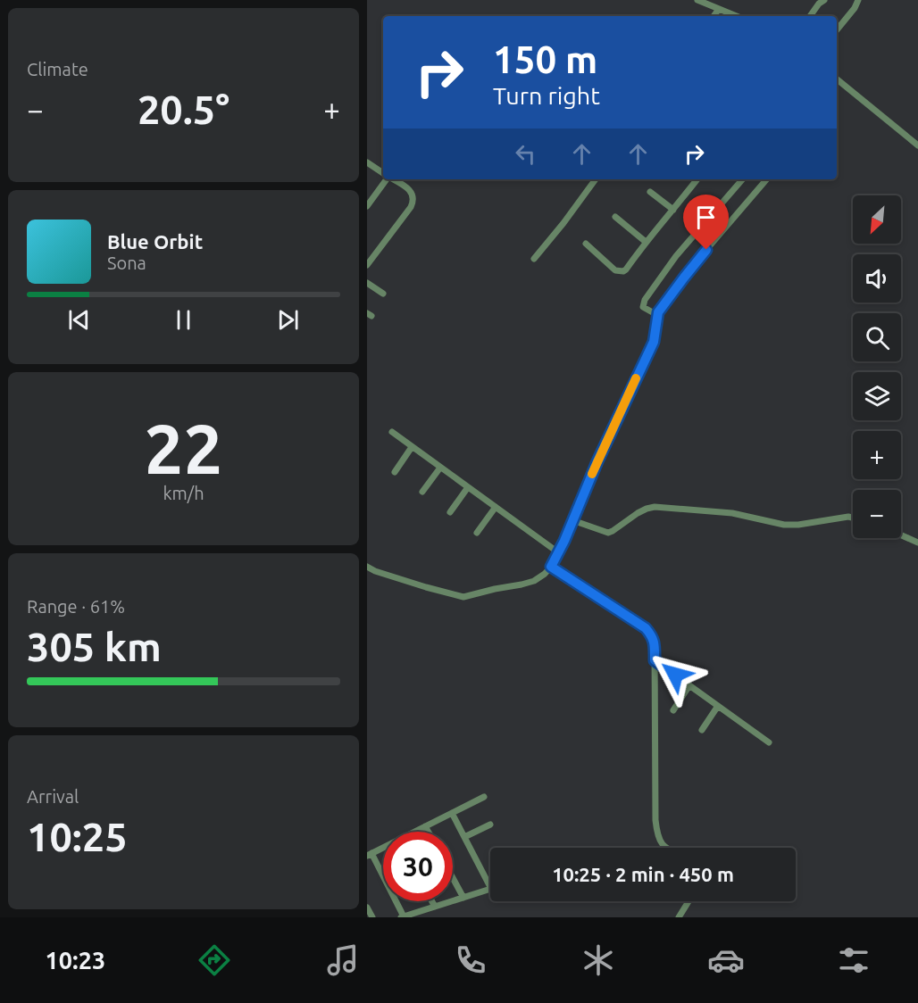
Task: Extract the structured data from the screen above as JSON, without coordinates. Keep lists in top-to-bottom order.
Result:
{
  "north": "bottom left",
  "page": {
    "tile": [
      "Climate",
      ["22", "km/h"],
      ["Range · 61%", "305 km"],
      ["Arrival", "10:25"]
    ],
    "turn": ["150 m", "Turn right"],
    "heat": ["−", "20.5°", "+"],
    "map_buttons": ["+", "−"],
    "song": ["Blue Orbit", "Sona"],
    "limit": "30",
    "trip": "10:25 · 2 min · 450 m",
    "tabs": "10:23"
  }
}
